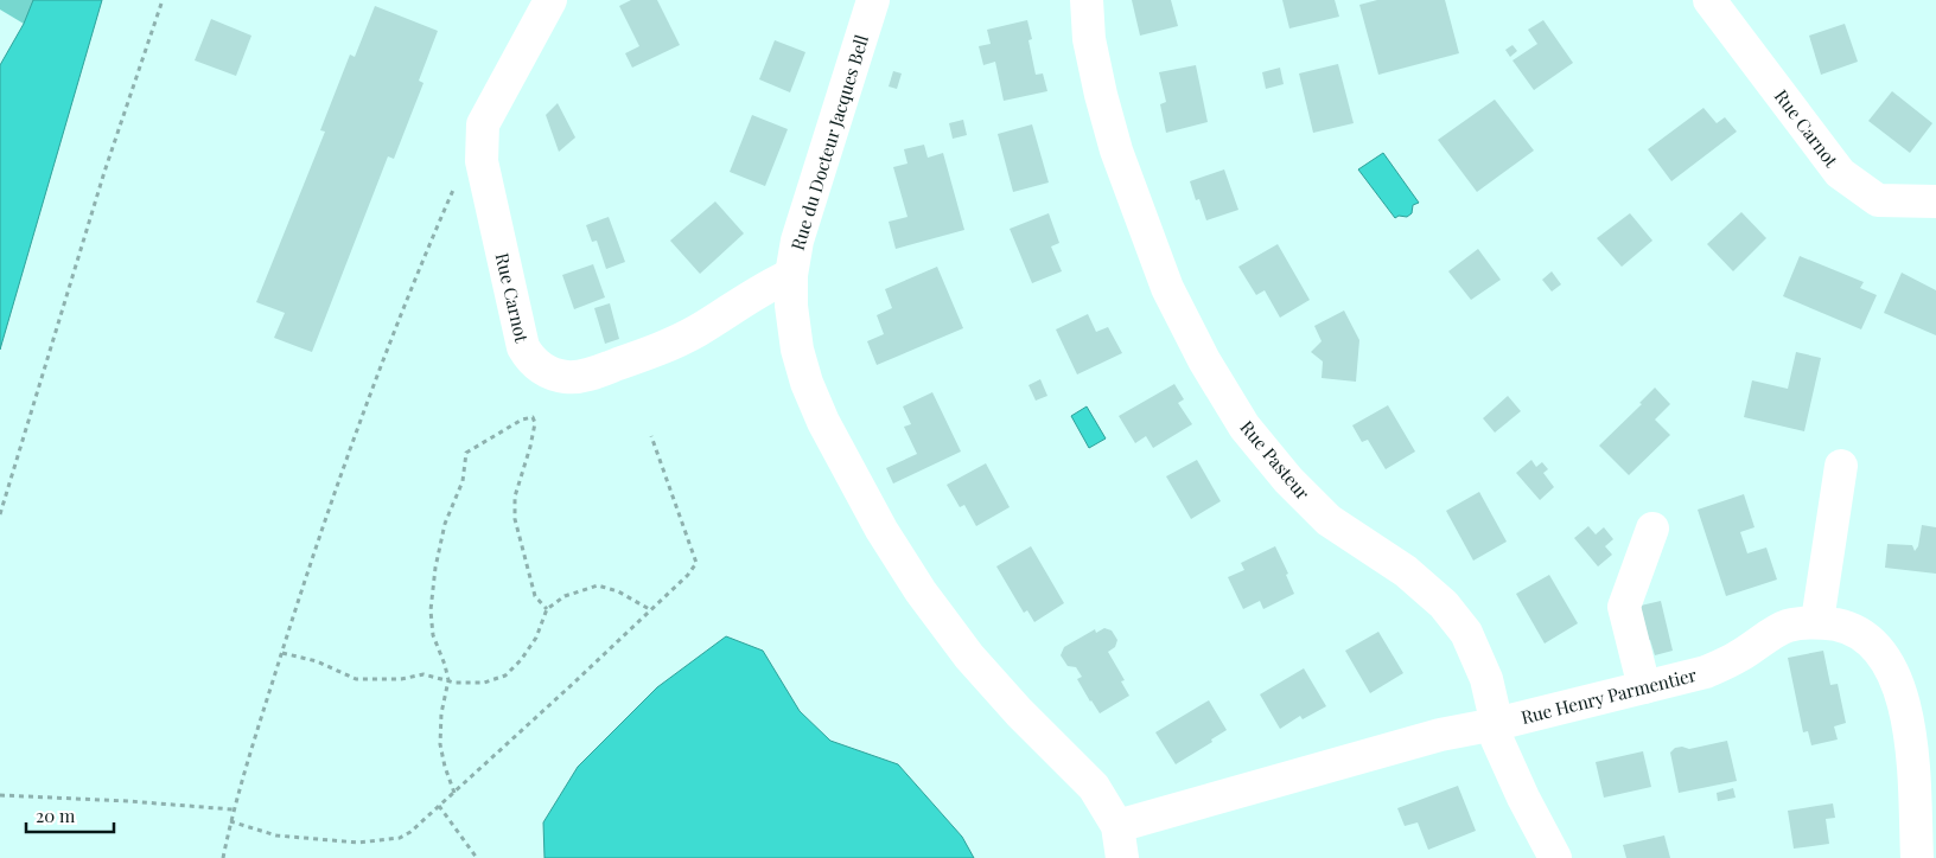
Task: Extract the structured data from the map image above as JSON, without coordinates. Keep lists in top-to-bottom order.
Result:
{
  "streets": {
    "street": [
      "Rue Carnot",
      "Rue du Docteur Jacques Bell",
      "Rue Pasteur",
      "Rue Henry Parmentier"
    ]
  },
  "crossings": [
    ["Rue Carnot", "Rue du Docteur Jacques Bell"],
    ["Rue du Docteur Jacques Bell", "Rue Henry Parmentier"],
    ["Rue Pasteur", "Rue Henry Parmentier"]
  ],
  "scale_bar": "20 m"
}
